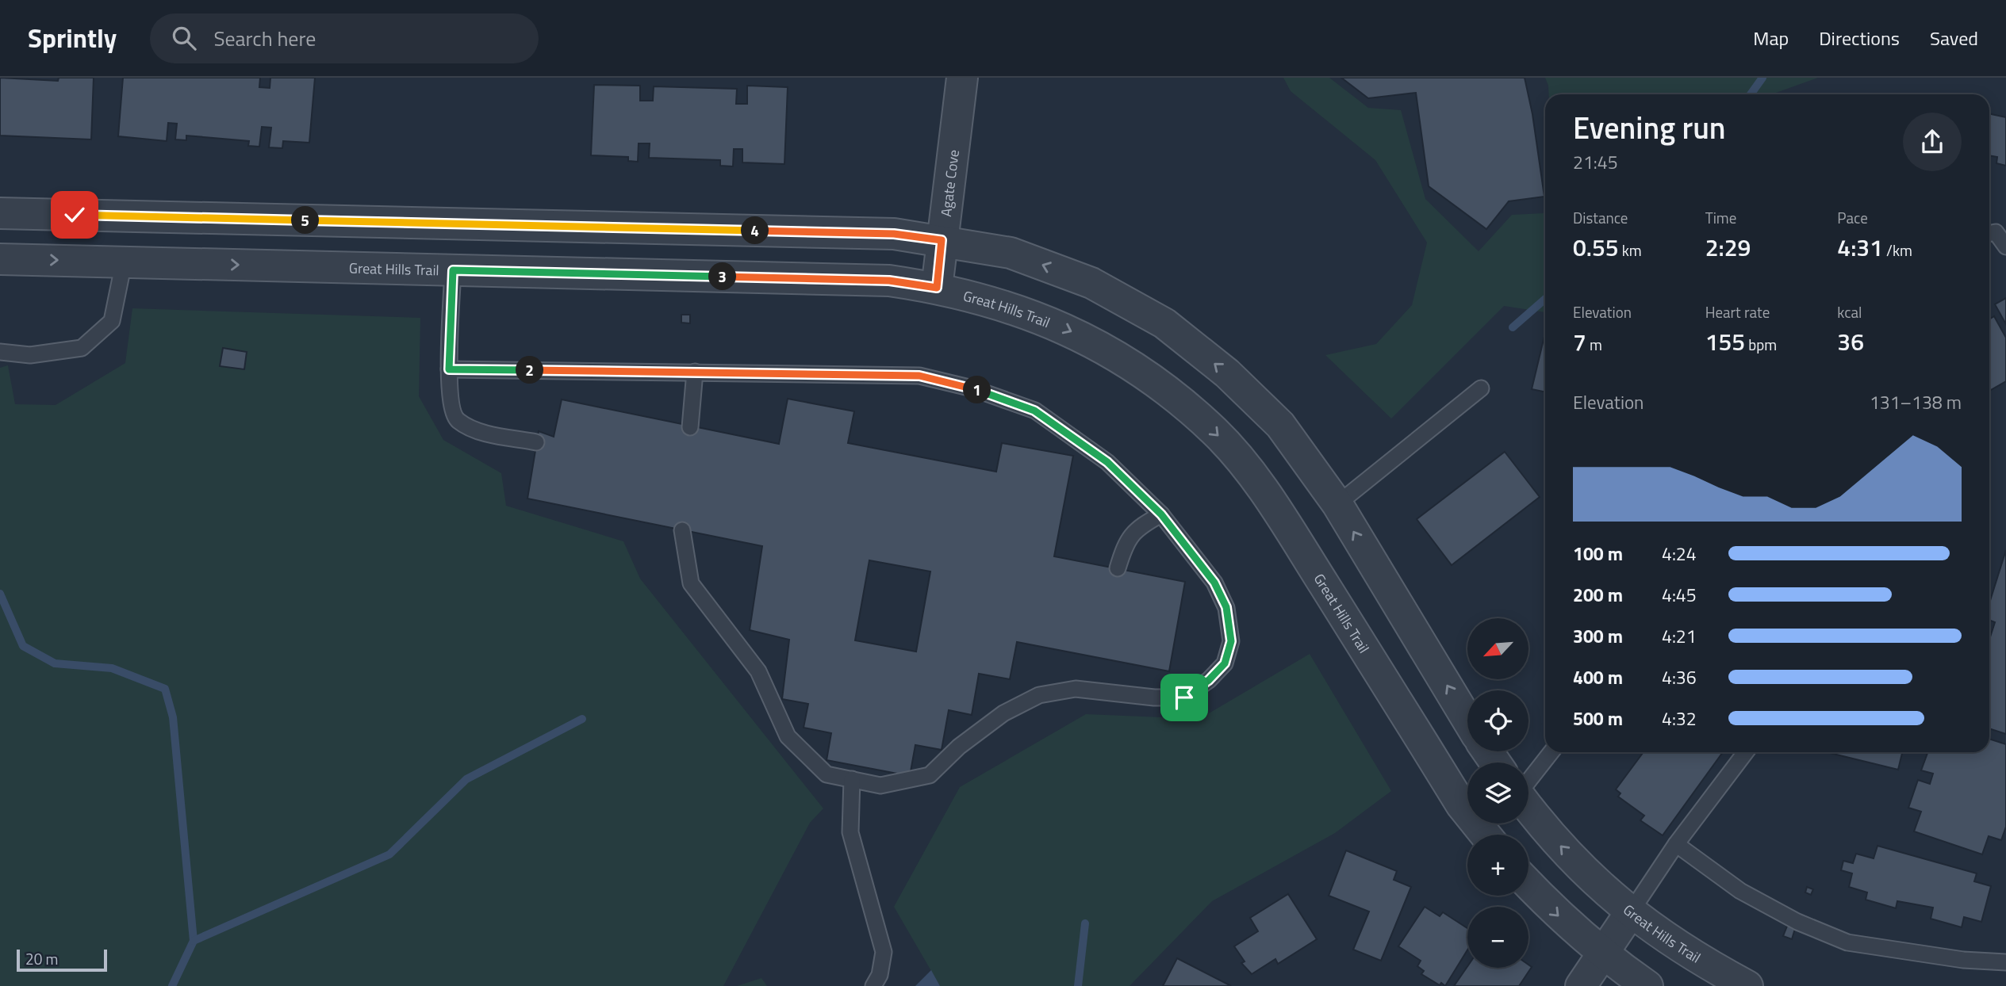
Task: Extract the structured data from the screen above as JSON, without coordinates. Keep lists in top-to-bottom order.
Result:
{
  "streets": {
    "street": ["Agate Cove", "Great Hills Trail"]
  },
  "crossings": [
    ["Agate Cove", "Great Hills Trail"]
  ],
  "scale_bar": "20 m",
  "north": "bottom left",
  "page": {
    "header": "Sprintly",
    "search": "Search here",
    "nav": ["Map", "Directions", "Saved"],
    "heading": ["Evening run", "21:45"],
    "stats": [
      ["Distance", "0.55 km"],
      ["Time", "2:29"],
      ["Pace", "4:31 /km"],
      ["Elevation", "7 m"],
      ["Heart rate", "155 bpm"],
      ["kcal", "36"]
    ],
    "pins": [
      "5",
      "4",
      "3",
      "2",
      "1"
    ],
    "chart": ["Elevation", "131–138 m"],
    "list": [
      {
        "name": "100 m",
        "note": "4:24"
      },
      {
        "name": "200 m",
        "note": "4:45"
      },
      {
        "name": "300 m",
        "note": "4:21"
      },
      {
        "name": "400 m",
        "note": "4:36"
      },
      {
        "name": "500 m",
        "note": "4:32"
      }
    ],
    "map_buttons": ["+", "−"],
    "scale": "20 m"
  }
}
